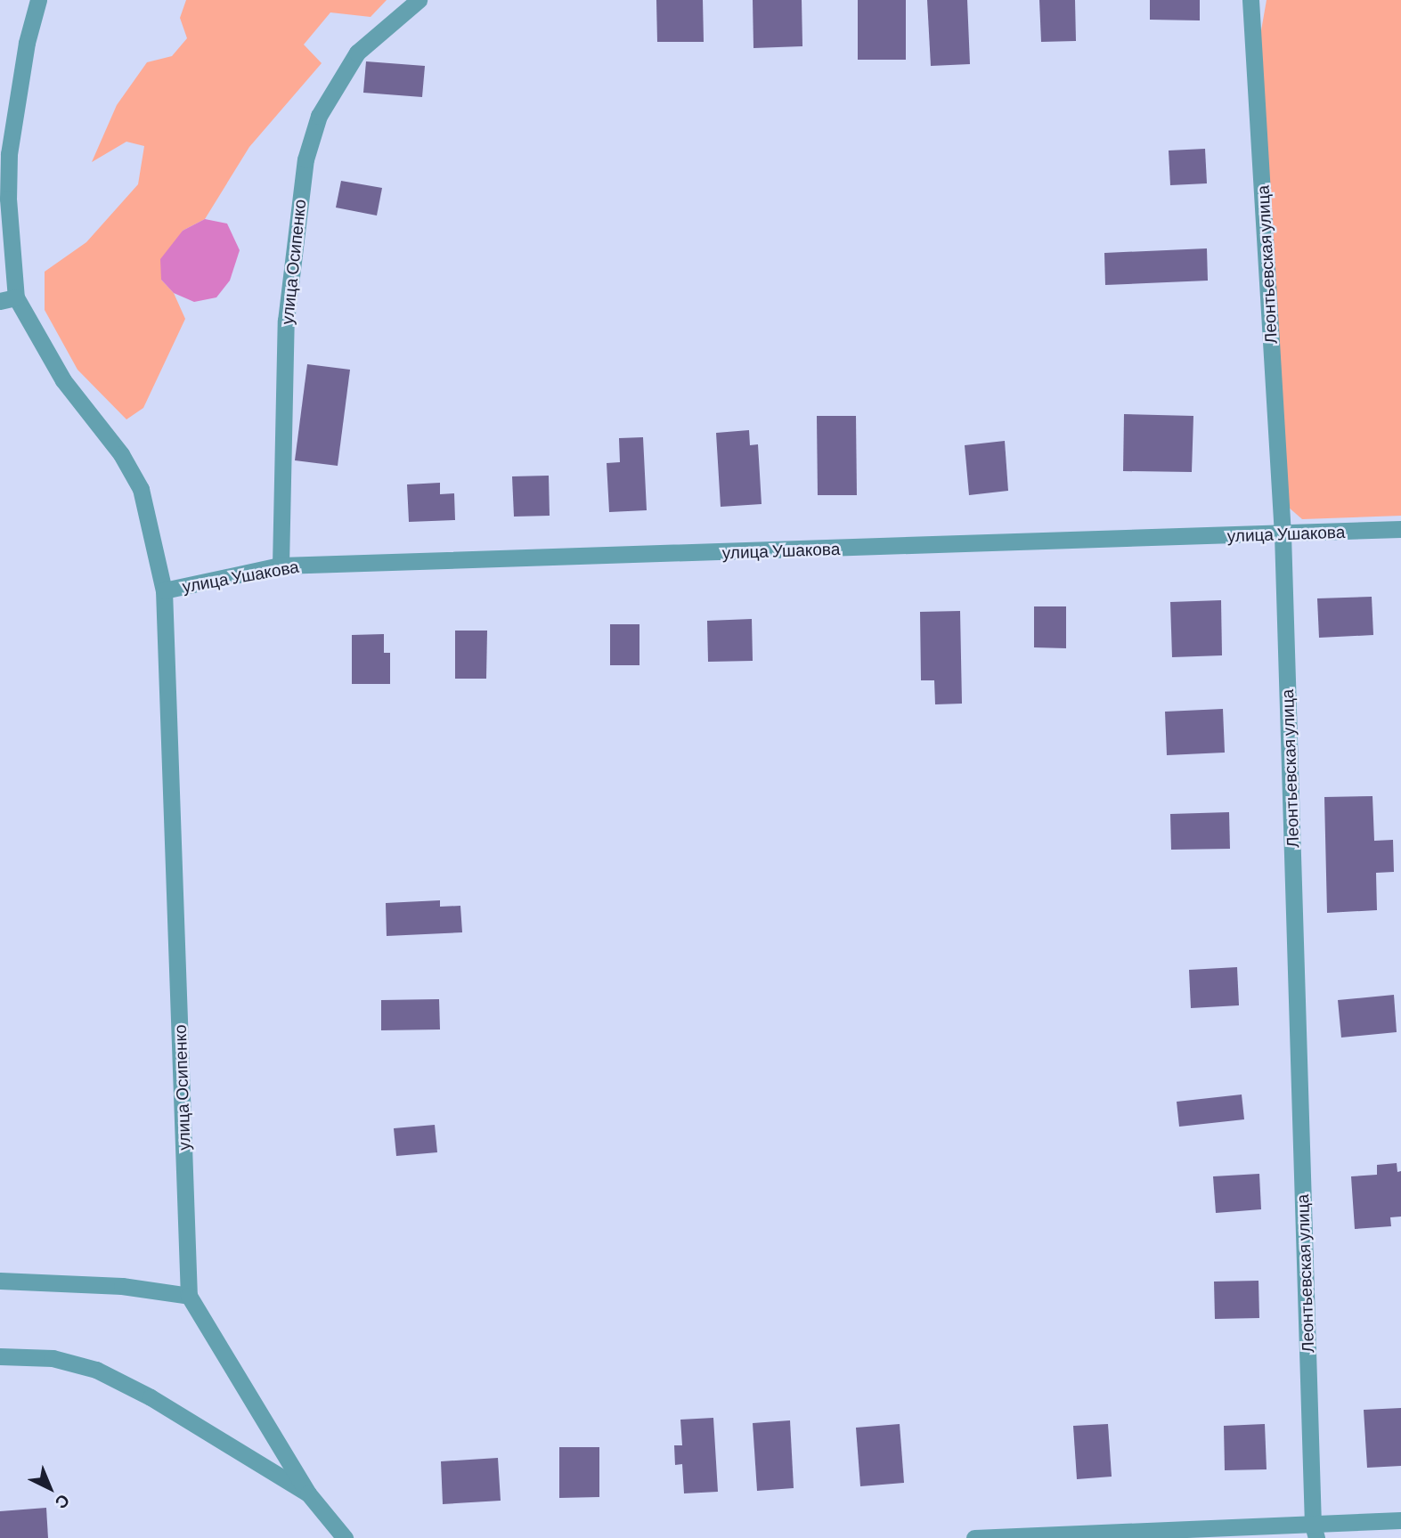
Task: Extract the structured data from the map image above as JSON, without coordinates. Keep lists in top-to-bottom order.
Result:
{
  "streets": {
    "street": ["улица Осипенко", "Леонтьевская улица", "улица Ушакова"]
  },
  "crossings": [
    ["улица Осипенко", "улица Ушакова"],
    ["Леонтьевская улица", "улица Ушакова"]
  ],
  "north": "bottom right"
}
